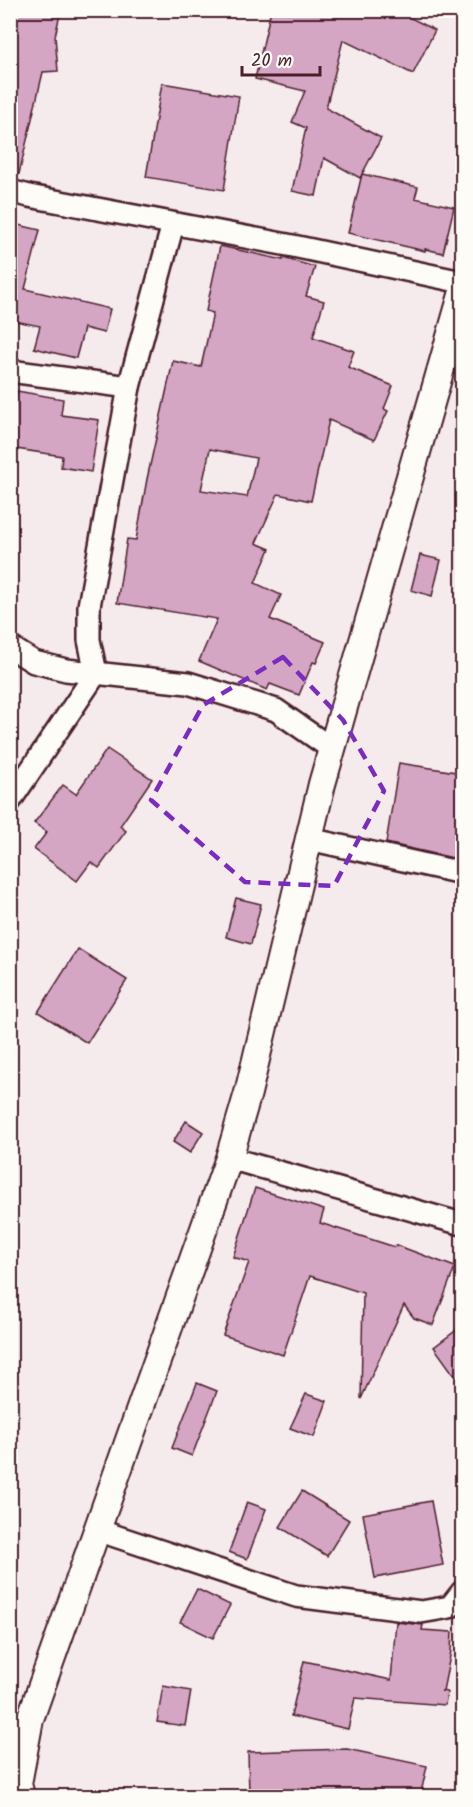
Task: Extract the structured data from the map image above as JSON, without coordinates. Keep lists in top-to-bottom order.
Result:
{
  "scale_bar": "20 m"
}
